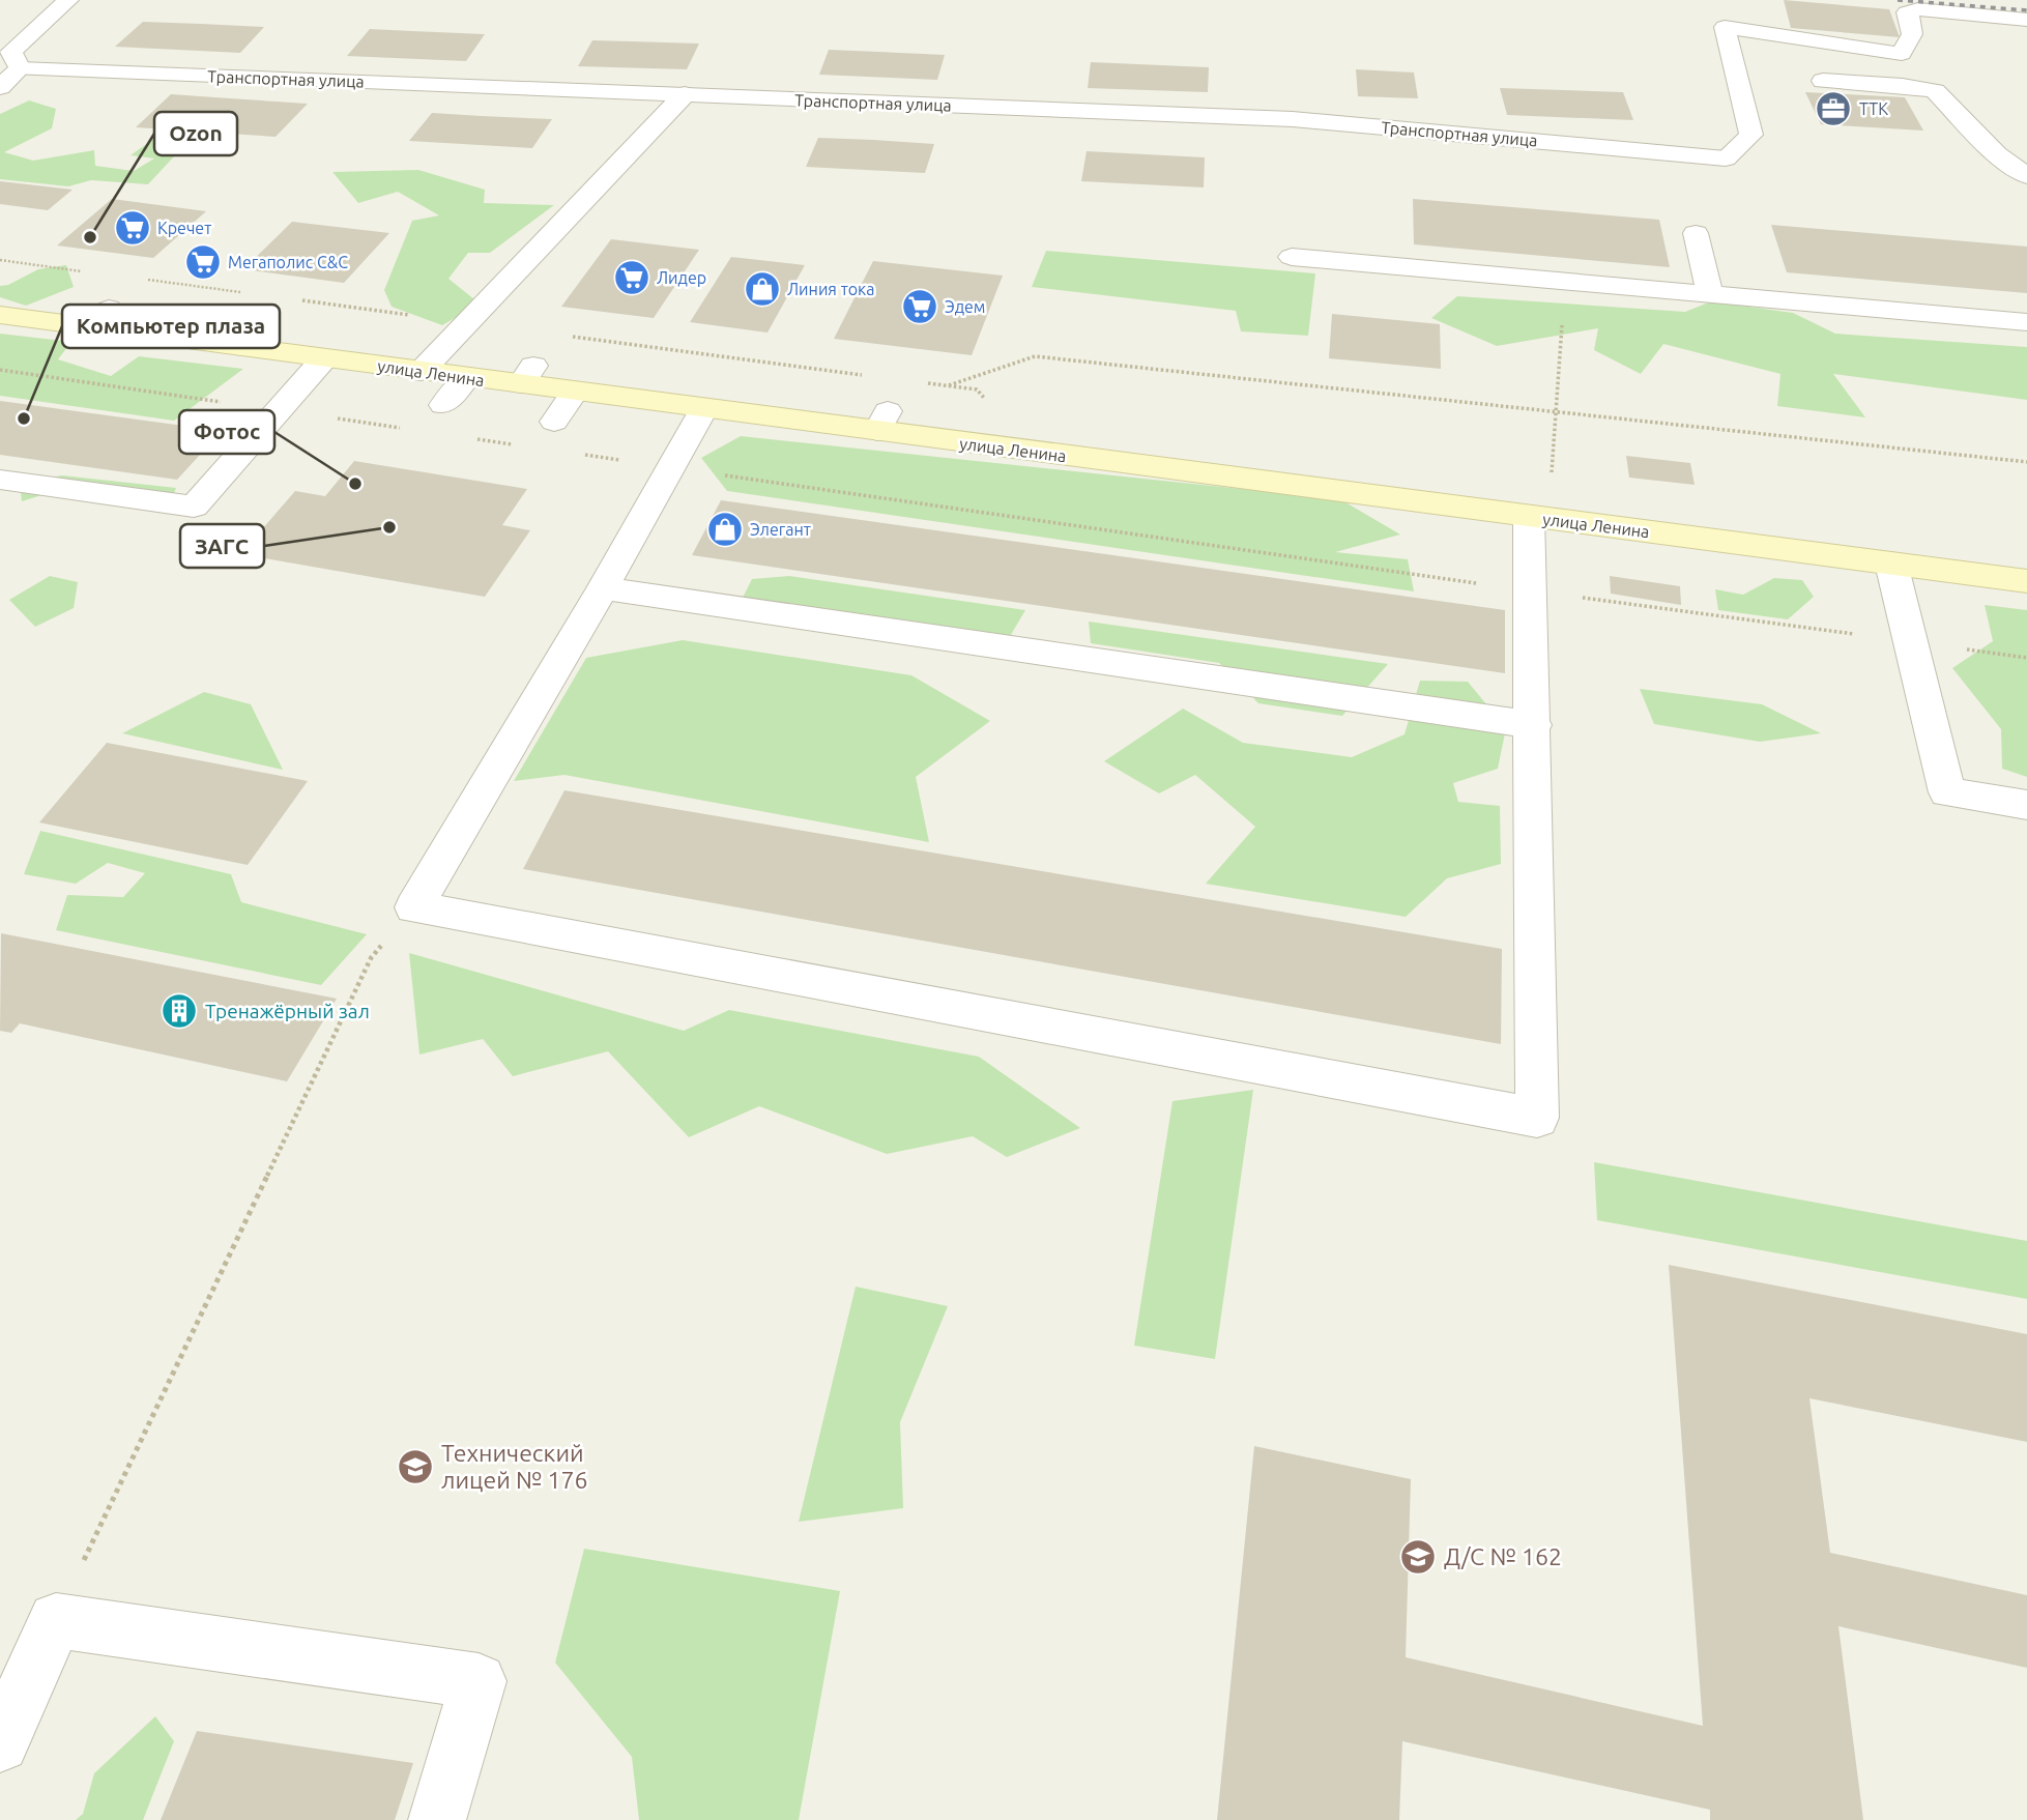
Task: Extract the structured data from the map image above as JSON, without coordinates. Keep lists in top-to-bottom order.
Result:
{
  "streets": {
    "main road": ["улица Ленина"],
    "street": ["Транспортная улица"]
  },
  "places": {
    "office": ["ТТК"],
    "supermarket": [
      "Кречет",
      "Мегаполис C&С",
      "Лидер",
      "Эдем"
    ],
    "other": [
      "Ozon",
      "Компьютер плаза",
      "Фотос",
      "ЗАГС"
    ],
    "shop": ["Линия тока", "Элегант"],
    "building": ["Тренажёрный зал"],
    "school or university": ["Технический лицей № 176", "Д/С № 162"]
  }
}
